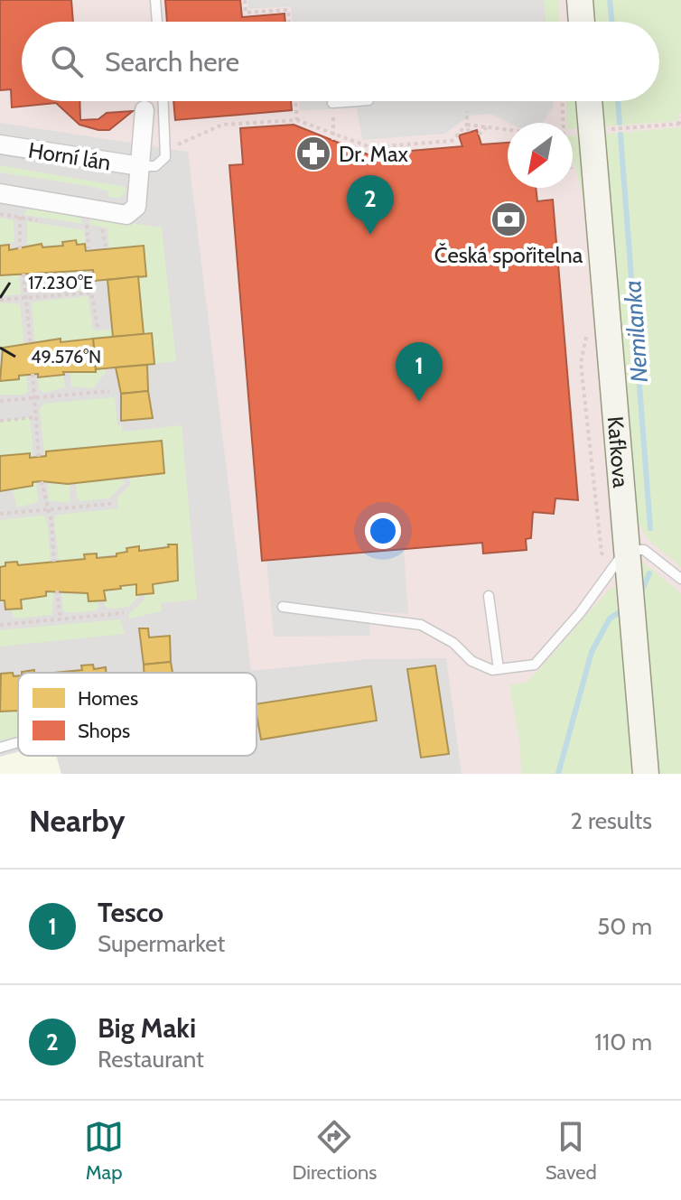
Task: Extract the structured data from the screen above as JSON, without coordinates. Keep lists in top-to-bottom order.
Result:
{
  "streets": {
    "street": ["Horní lán", "Kafkova"]
  },
  "water": ["Nemilanka"],
  "places": {
    "pharmacy": ["Dr. Max"],
    "bank": ["Česká spořitelna"]
  },
  "legend": ["Homes", "Shops"],
  "north": "bottom left",
  "page": {
    "search": "Search here",
    "pins": ["2", "1"],
    "heading": ["Nearby", "2 results"],
    "list": [
      {
        "mark": "1",
        "name": "Tesco",
        "note": "Supermarket",
        "value": "50 m"
      },
      {
        "mark": "2",
        "name": "Big Maki",
        "note": "Restaurant",
        "value": "110 m"
      }
    ],
    "nav": ["Map", "Directions", "Saved"]
  },
  "coordinates": ["17.230°E", "49.576°N"]
}
